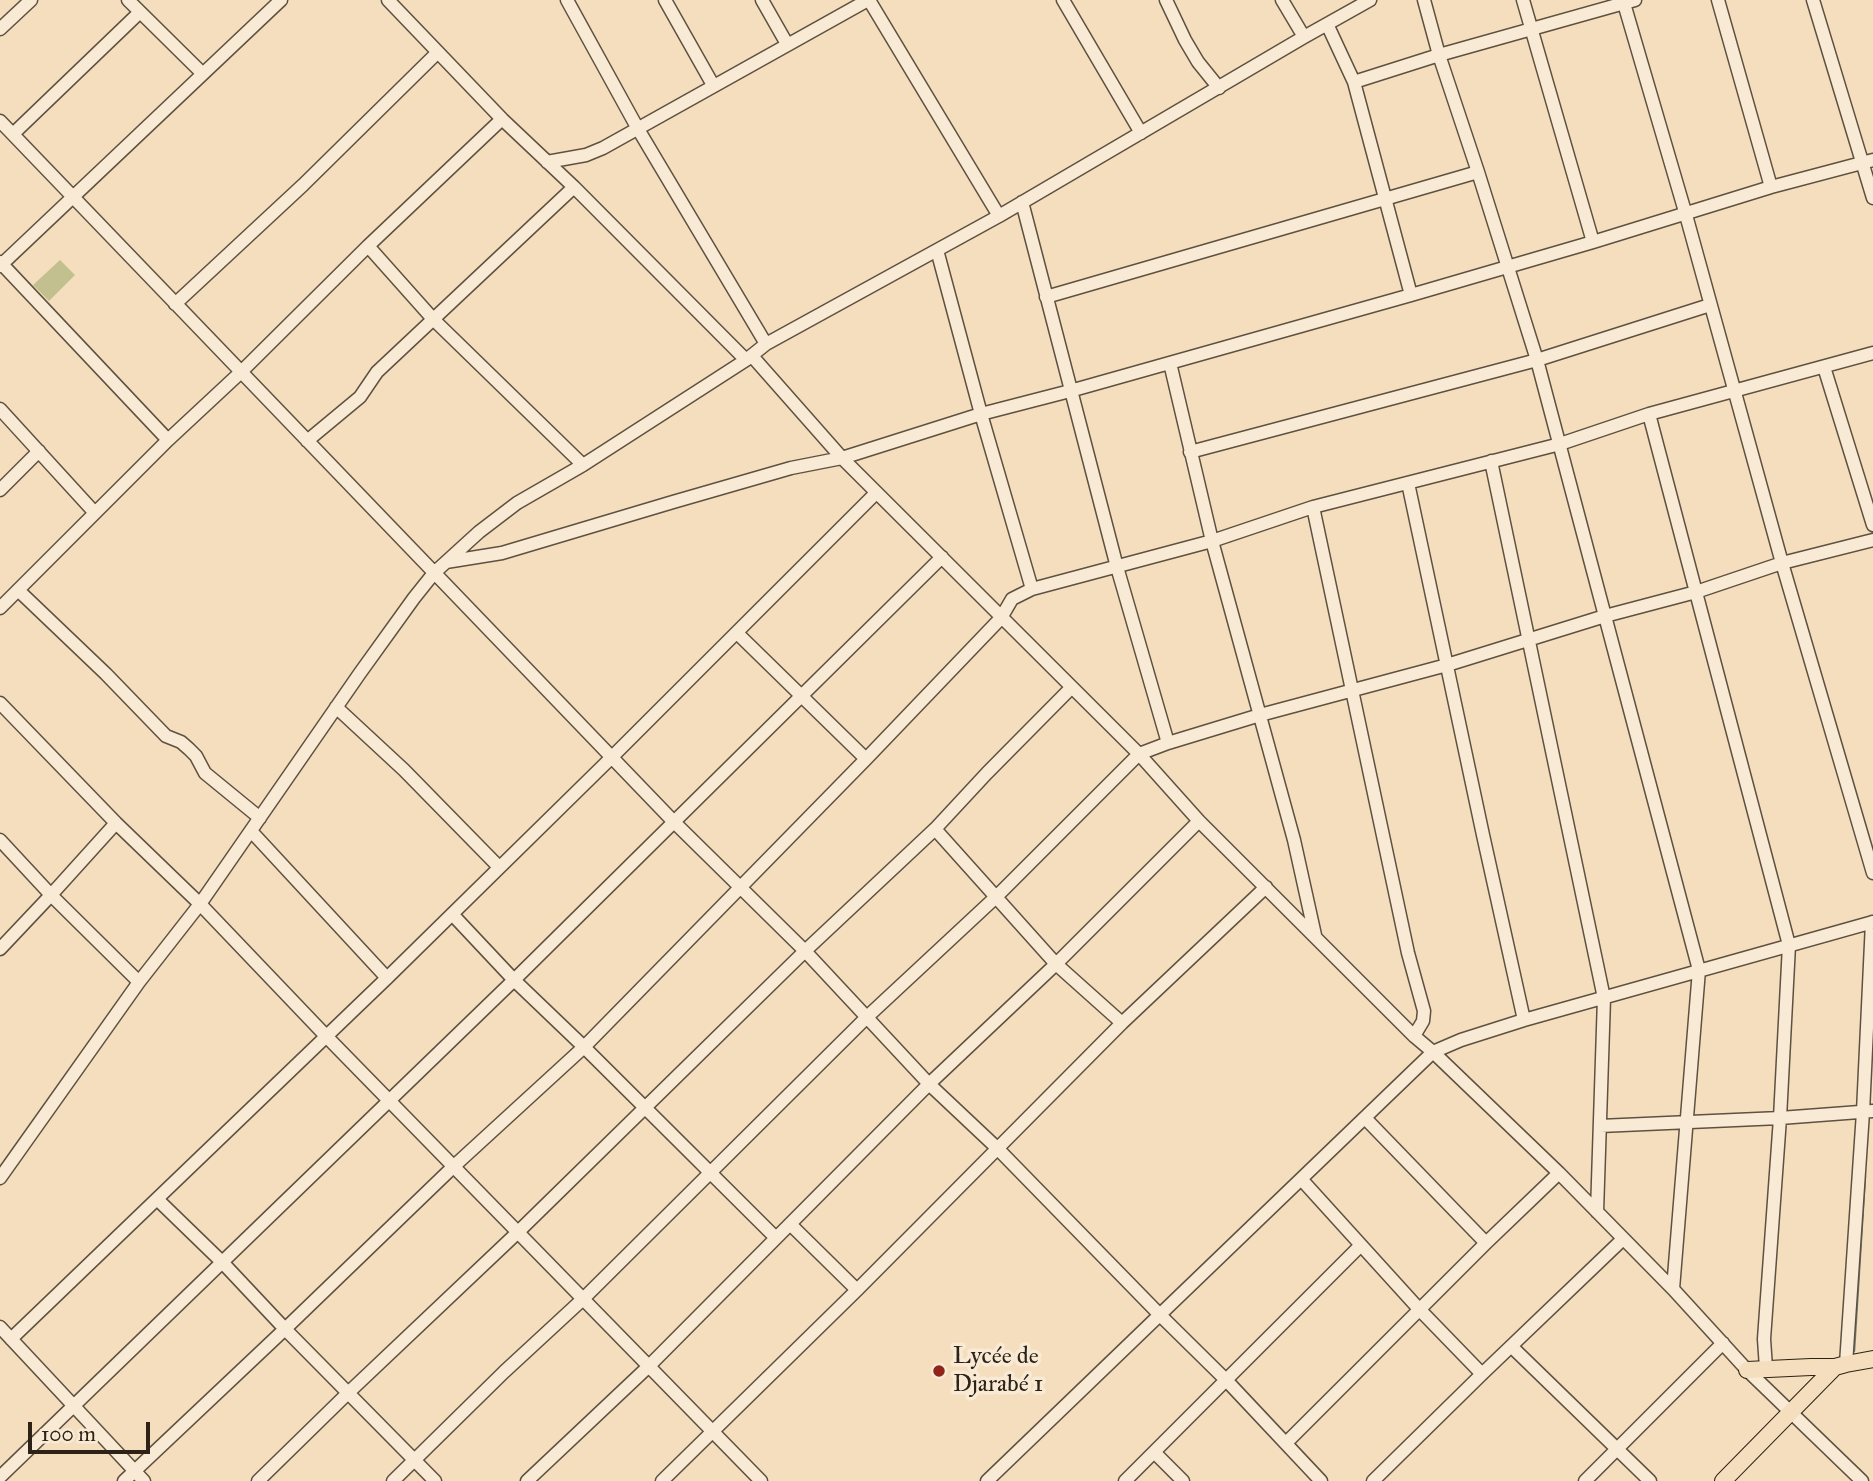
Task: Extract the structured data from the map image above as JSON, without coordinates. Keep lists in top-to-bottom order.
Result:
{
  "places": ["Lycée de Djarabé 1"],
  "scale_bar": "100 m"
}
